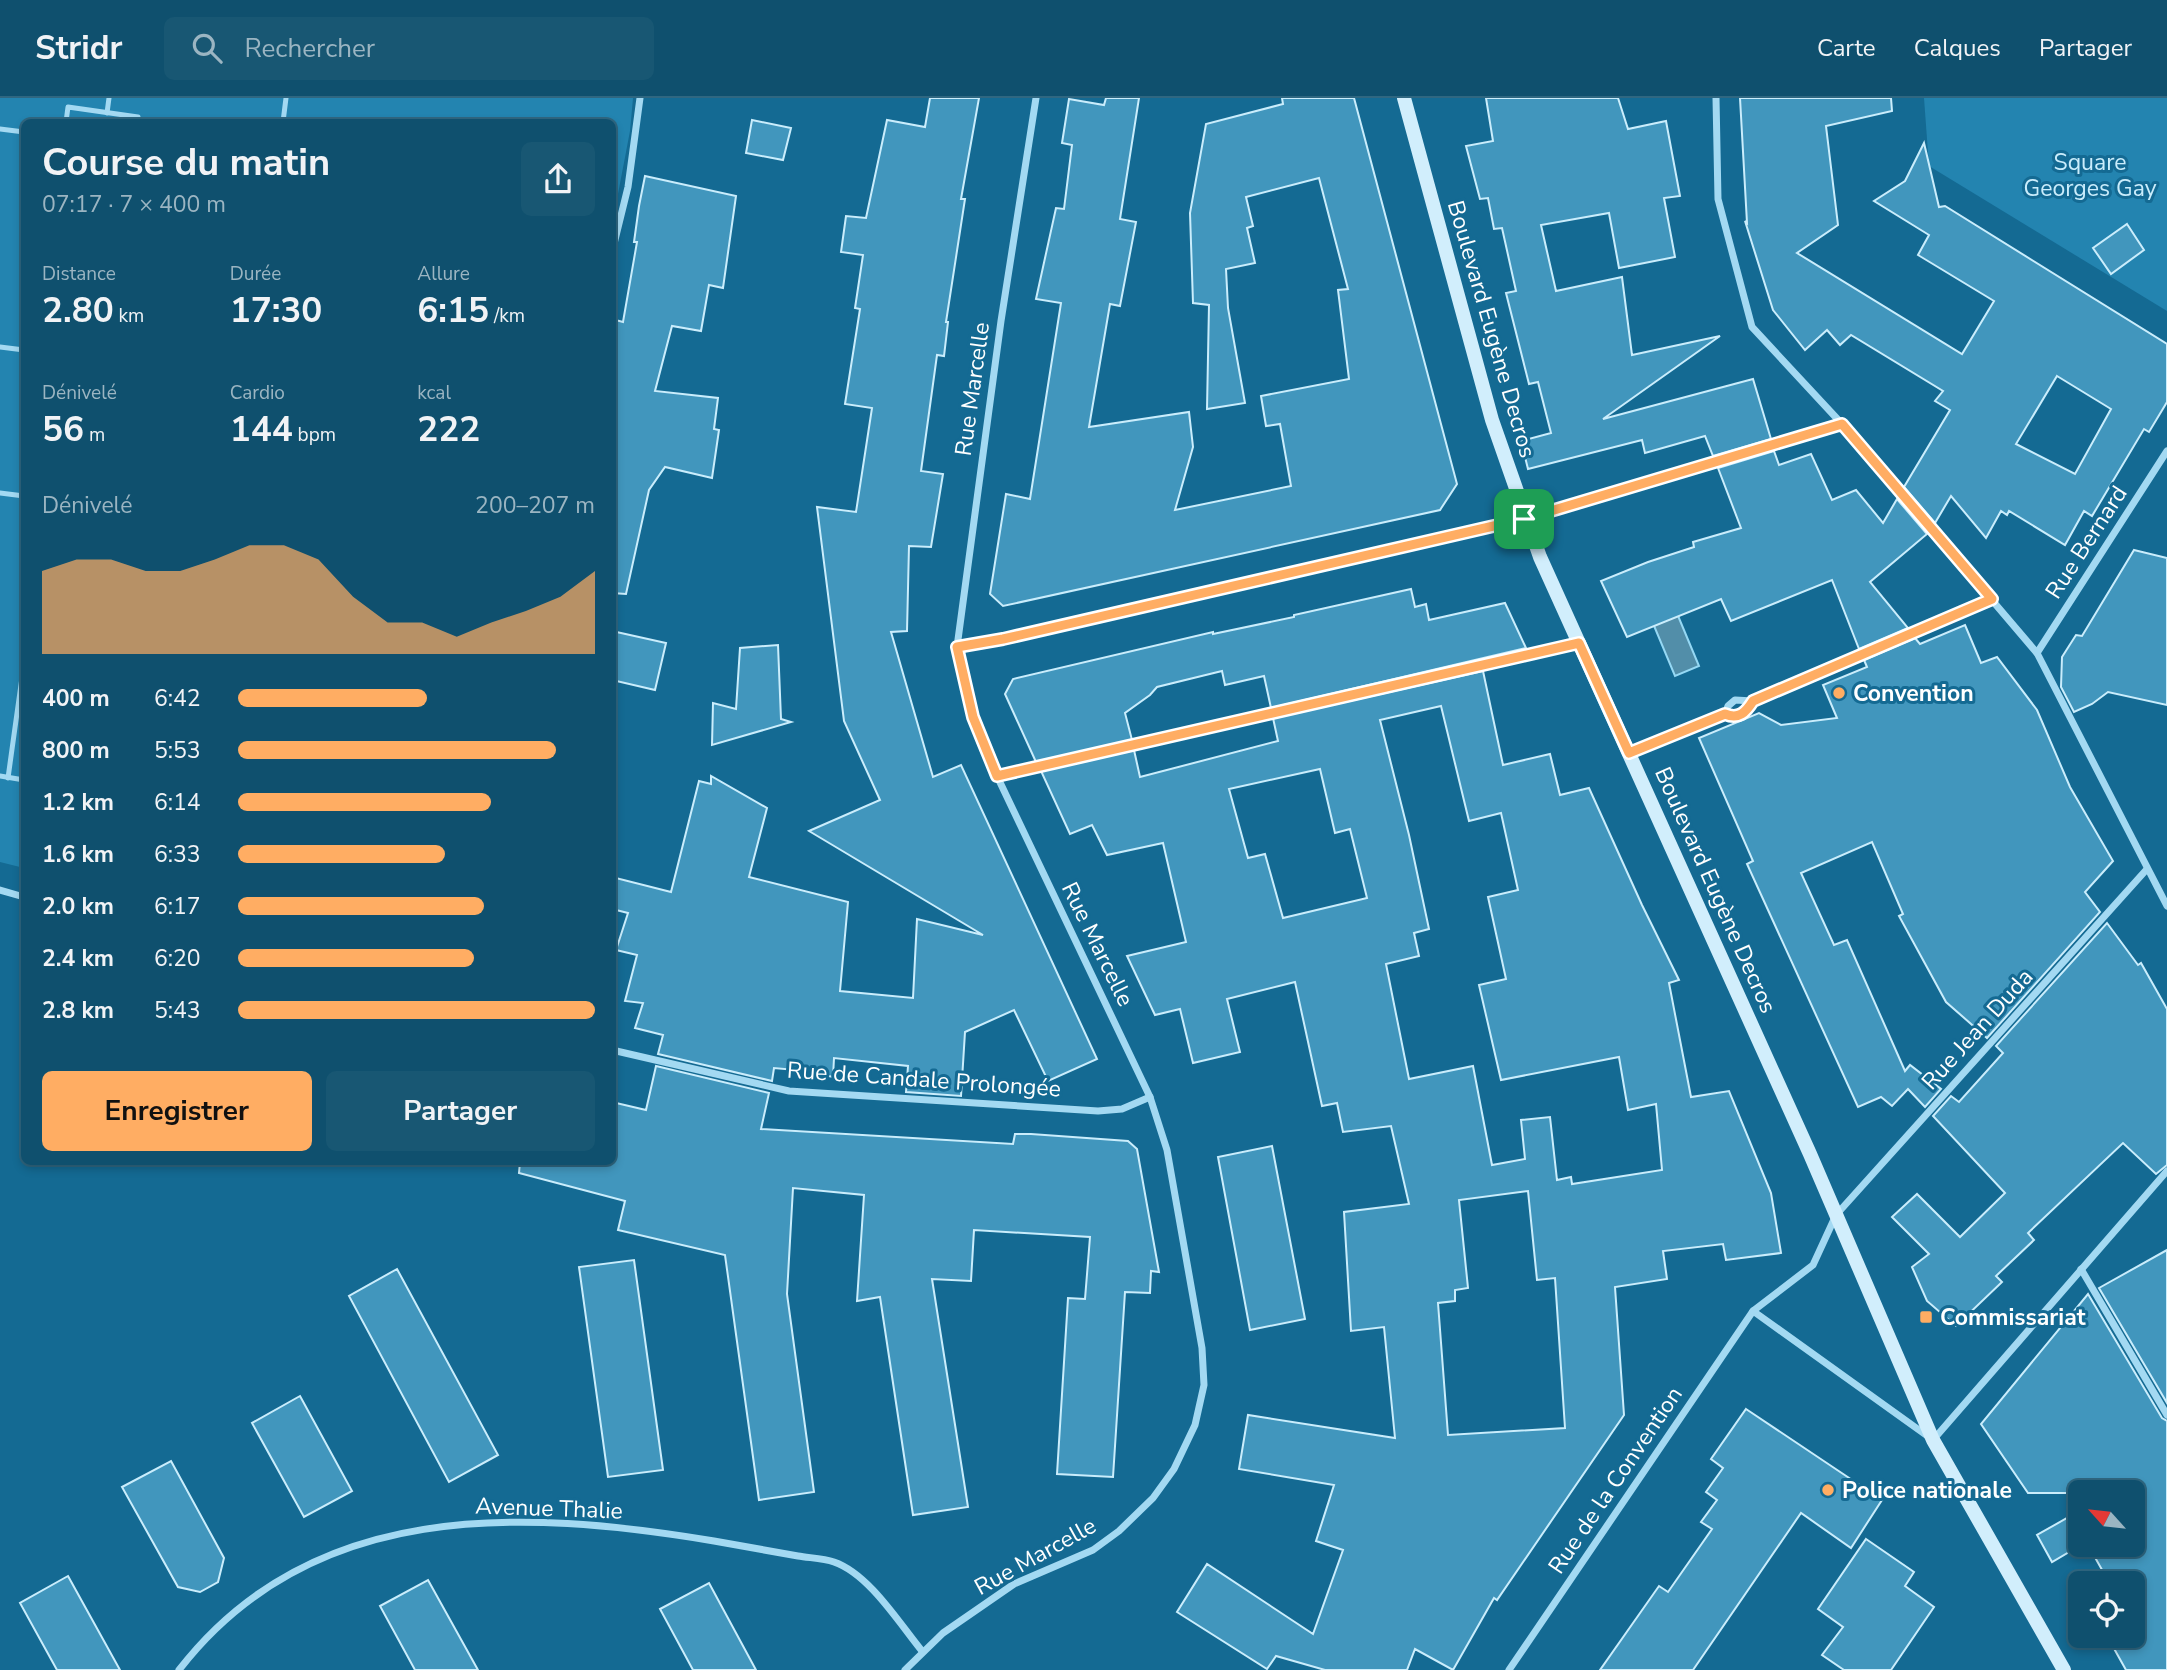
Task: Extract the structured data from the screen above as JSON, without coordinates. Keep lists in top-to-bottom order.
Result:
{
  "streets": {
    "street": [
      "Boulevard Eugène Decros",
      "Rue Marcelle",
      "Rue Bernard",
      "Rue Jean Duda",
      "Rue de Candale Prolongée",
      "Rue de la Convention",
      "Avenue Thalie"
    ]
  },
  "crossings": [
    ["Boulevard Eugène Decros", "Rue Jean Duda"],
    ["Boulevard Eugène Decros", "Rue de la Convention"],
    ["Rue Marcelle", "Rue de Candale Prolongée"],
    ["Rue Marcelle", "Avenue Thalie"],
    ["Rue Jean Duda", "Rue de la Convention"]
  ],
  "parks": ["Square Georges Gay"],
  "places": {
    "other": ["Convention", "Police nationale"],
    "transit": ["Commissariat"]
  },
  "north": "top left",
  "page": {
    "header": "Stridr",
    "search": "Rechercher",
    "nav": ["Carte", "Calques", "Partager"],
    "heading": ["Course du matin", "07:17 · 7 × 400 m"],
    "stats": [
      ["Distance", "2.80 km"],
      ["Durée", "17:30"],
      ["Allure", "6:15 /km"],
      ["Dénivelé", "56 m"],
      ["Cardio", "144 bpm"],
      ["kcal", "222"]
    ],
    "chart": ["Dénivelé", "200–207 m"],
    "list": [
      {
        "name": "400 m",
        "note": "6:42"
      },
      {
        "name": "800 m",
        "note": "5:53"
      },
      {
        "name": "1.2 km",
        "note": "6:14"
      },
      {
        "name": "1.6 km",
        "note": "6:33"
      },
      {
        "name": "2.0 km",
        "note": "6:17"
      },
      {
        "name": "2.4 km",
        "note": "6:20"
      },
      {
        "name": "2.8 km",
        "note": "5:43"
      }
    ],
    "buttons": ["Enregistrer", "Partager"]
  }
}
